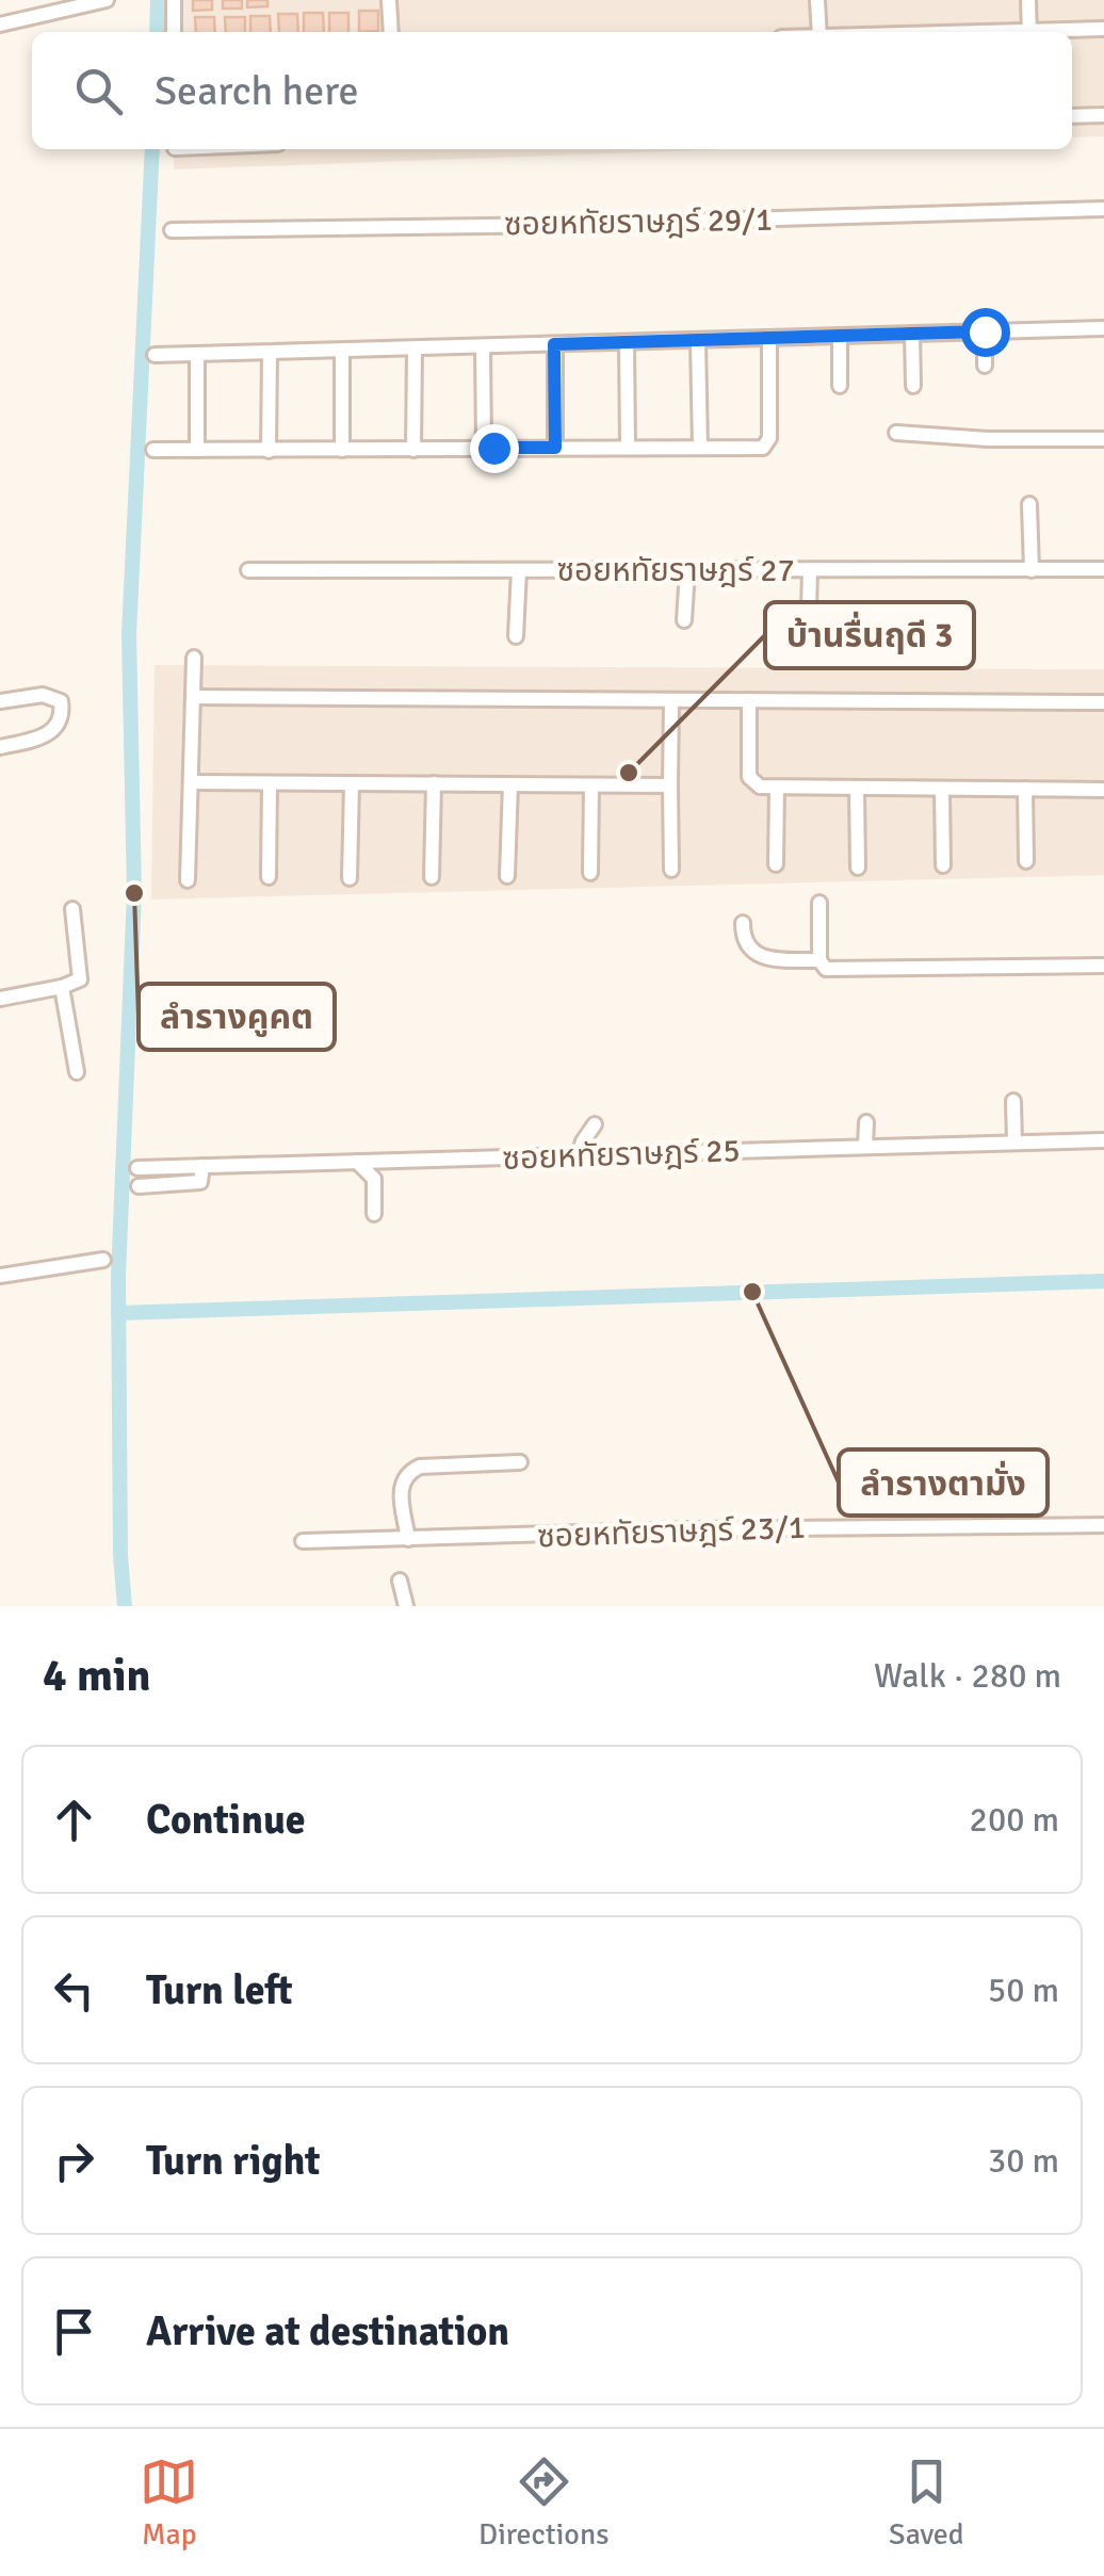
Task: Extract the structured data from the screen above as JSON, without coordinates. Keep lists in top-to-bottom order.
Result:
{
  "streets": {
    "street": [
      "ซอยหทัยราษฎร์ 29/1",
      "ซอยหทัยราษฎร์ 27",
      "ซอยหทัยราษฎร์ 25",
      "ซอยหทัยราษฎร์ 23/1"
    ]
  },
  "places": ["บ้านรื่นฤดี 3", "ลำรางคูคต", "ลำรางตามั่ง"],
  "page": {
    "search": "Search here",
    "heading": ["4 min", "Walk · 280 m"],
    "list": [
      ["Continue", "200 m"],
      ["Turn left", "50 m"],
      ["Turn right", "30 m"],
      "Arrive at destination"
    ],
    "nav": ["Map", "Directions", "Saved"]
  }
}
